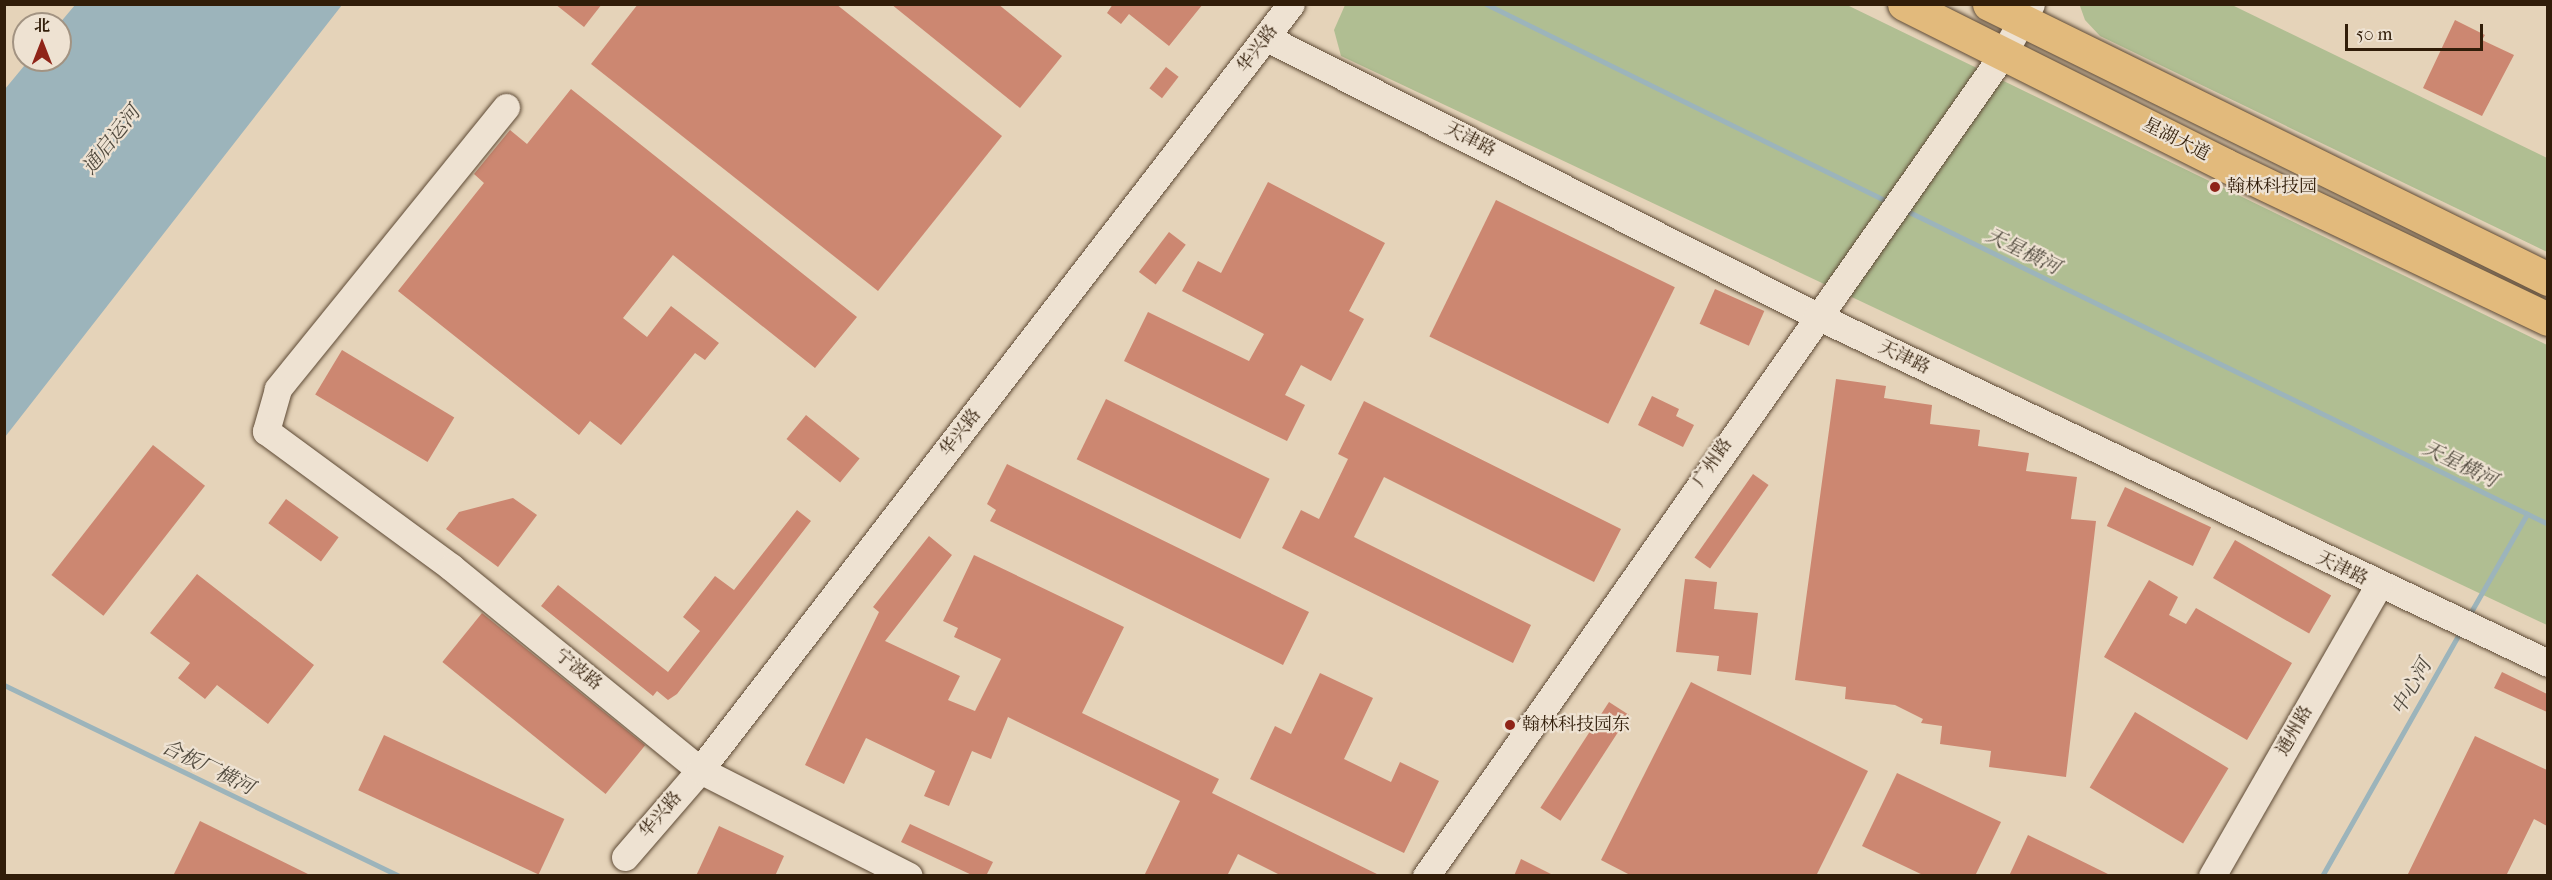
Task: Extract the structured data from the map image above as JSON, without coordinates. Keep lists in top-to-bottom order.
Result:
{
  "streets": {
    "main road": ["星湖大道"],
    "street": [
      "华兴路",
      "天津路",
      "广州路",
      "宁波路",
      "通州路"
    ]
  },
  "crossings": [
    ["华兴路", "天津路"],
    ["华兴路", "宁波路"],
    ["天津路", "广州路"],
    ["天津路", "通州路"],
    ["星湖大道", "广州路"]
  ],
  "water": [
    "通启运河",
    "天星横河",
    "中心河",
    "合板厂横河"
  ],
  "places": ["翰林科技园", "翰林科技园东"],
  "scale_bar": "50 m",
  "north": "top"
}
